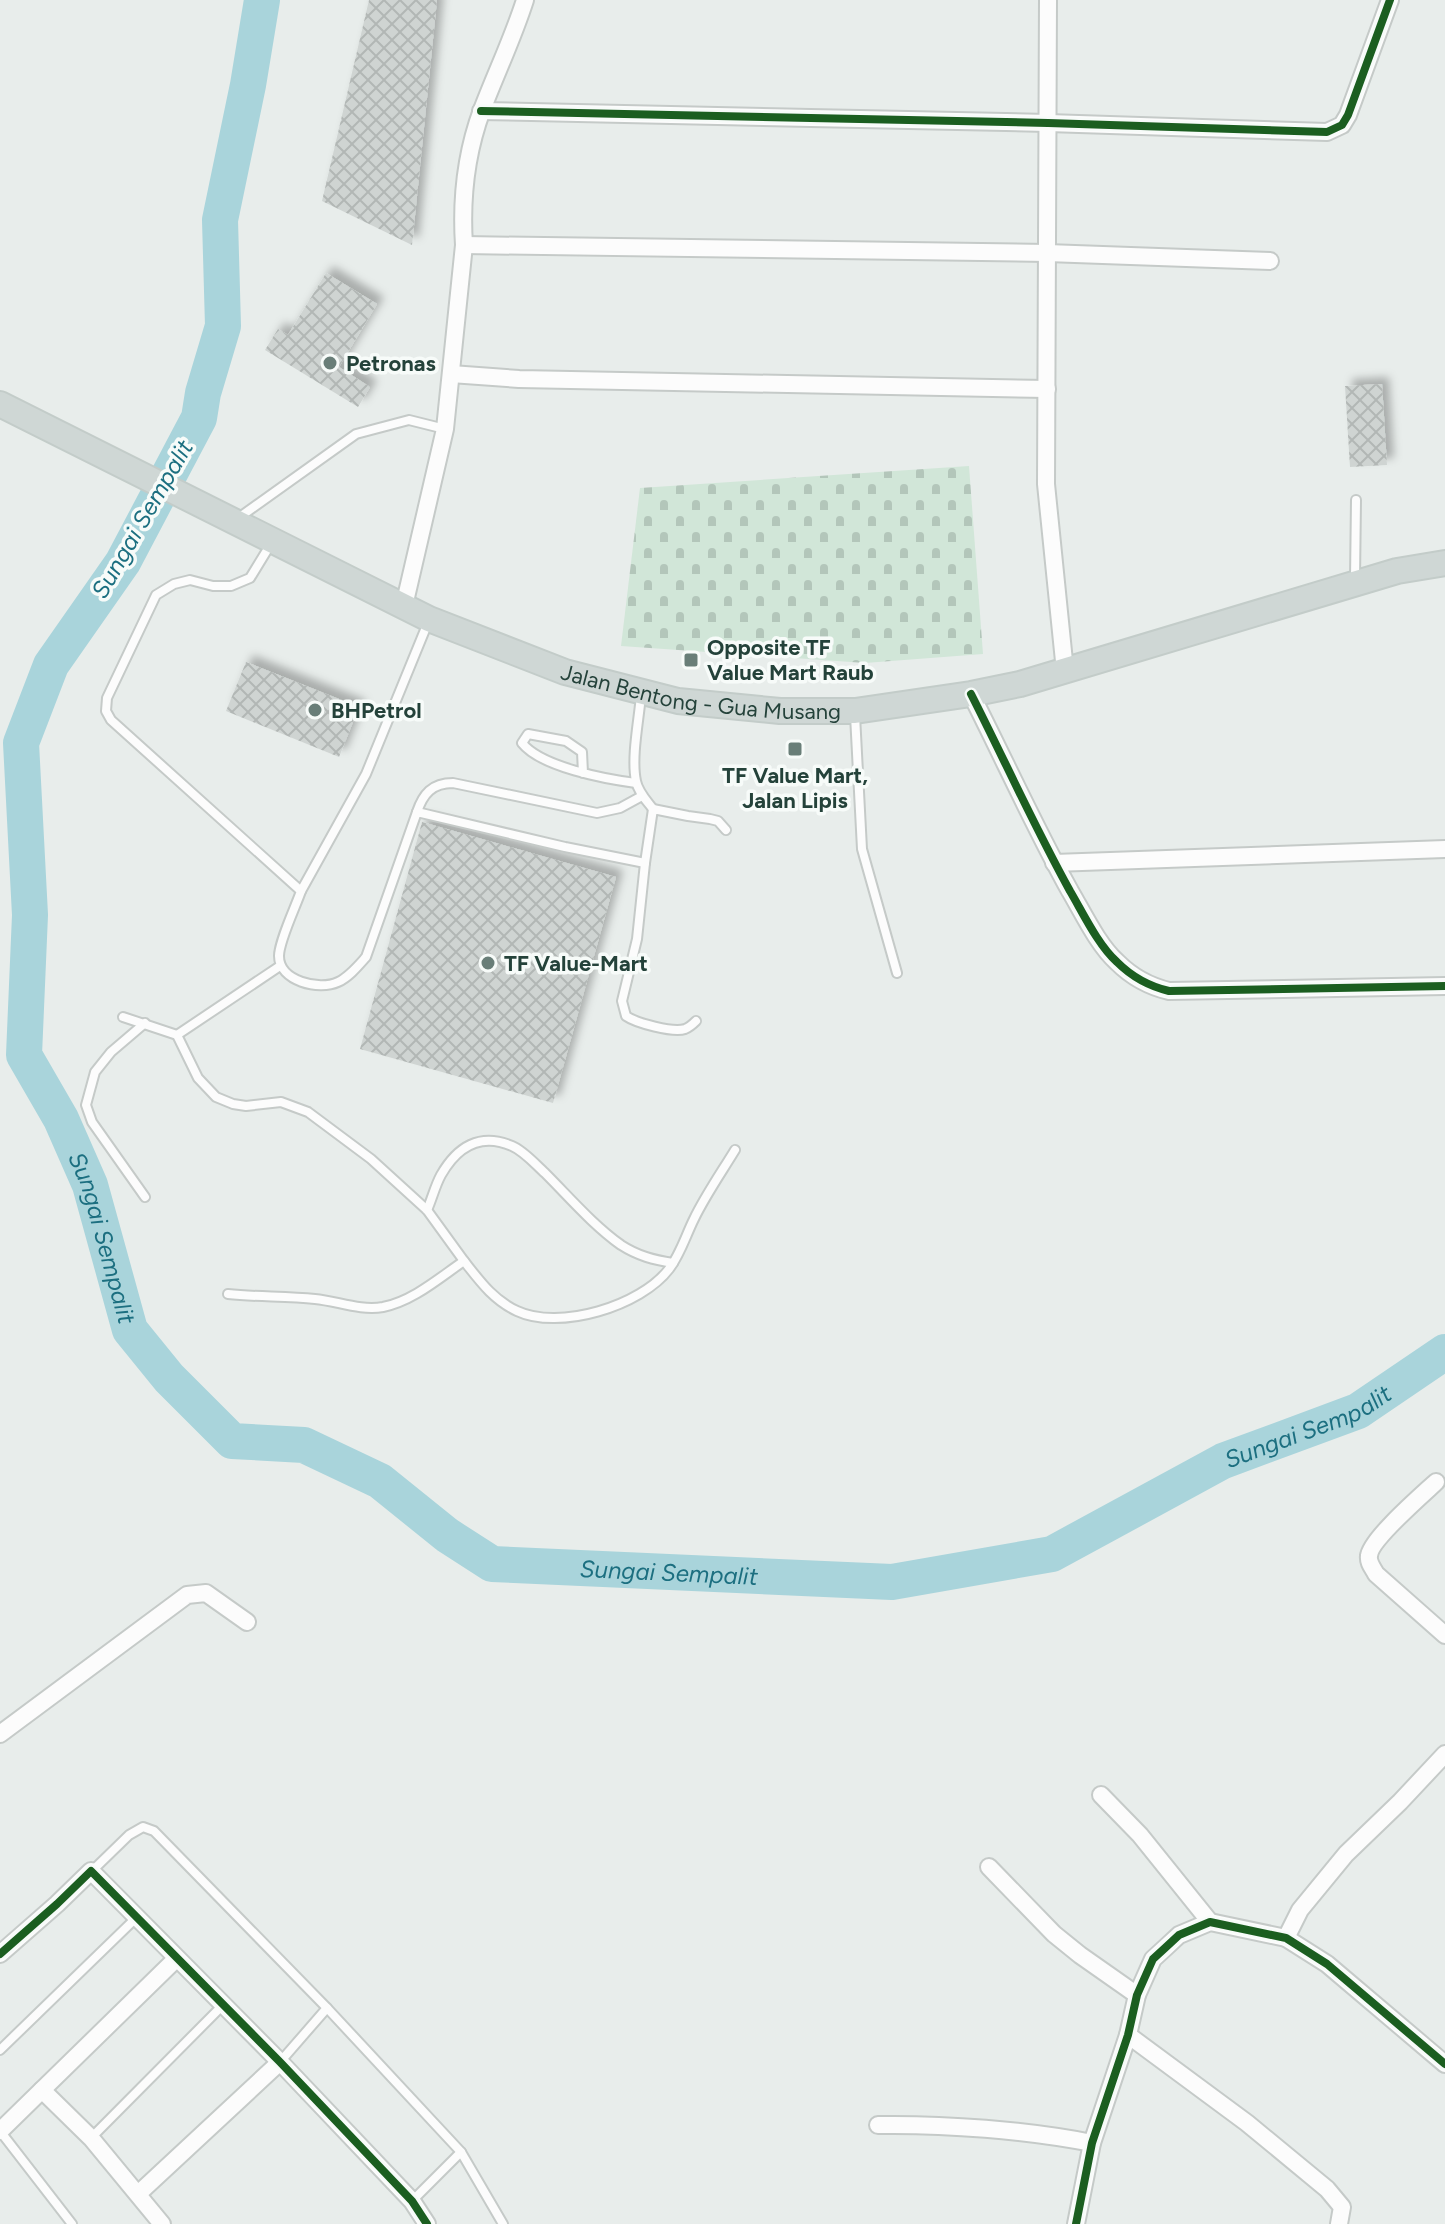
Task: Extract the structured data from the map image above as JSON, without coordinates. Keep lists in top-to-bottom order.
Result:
{
  "streets": {
    "main road": ["Jalan Bentong - Gua Musang"]
  },
  "water": ["Sungai Sempalit"],
  "places": {
    "other": ["Petronas", "BHPetrol", "TF Value-Mart"],
    "transit": ["Opposite TF Value Mart Raub", "TF Value Mart, Jalan Lipis"]
  }
}
